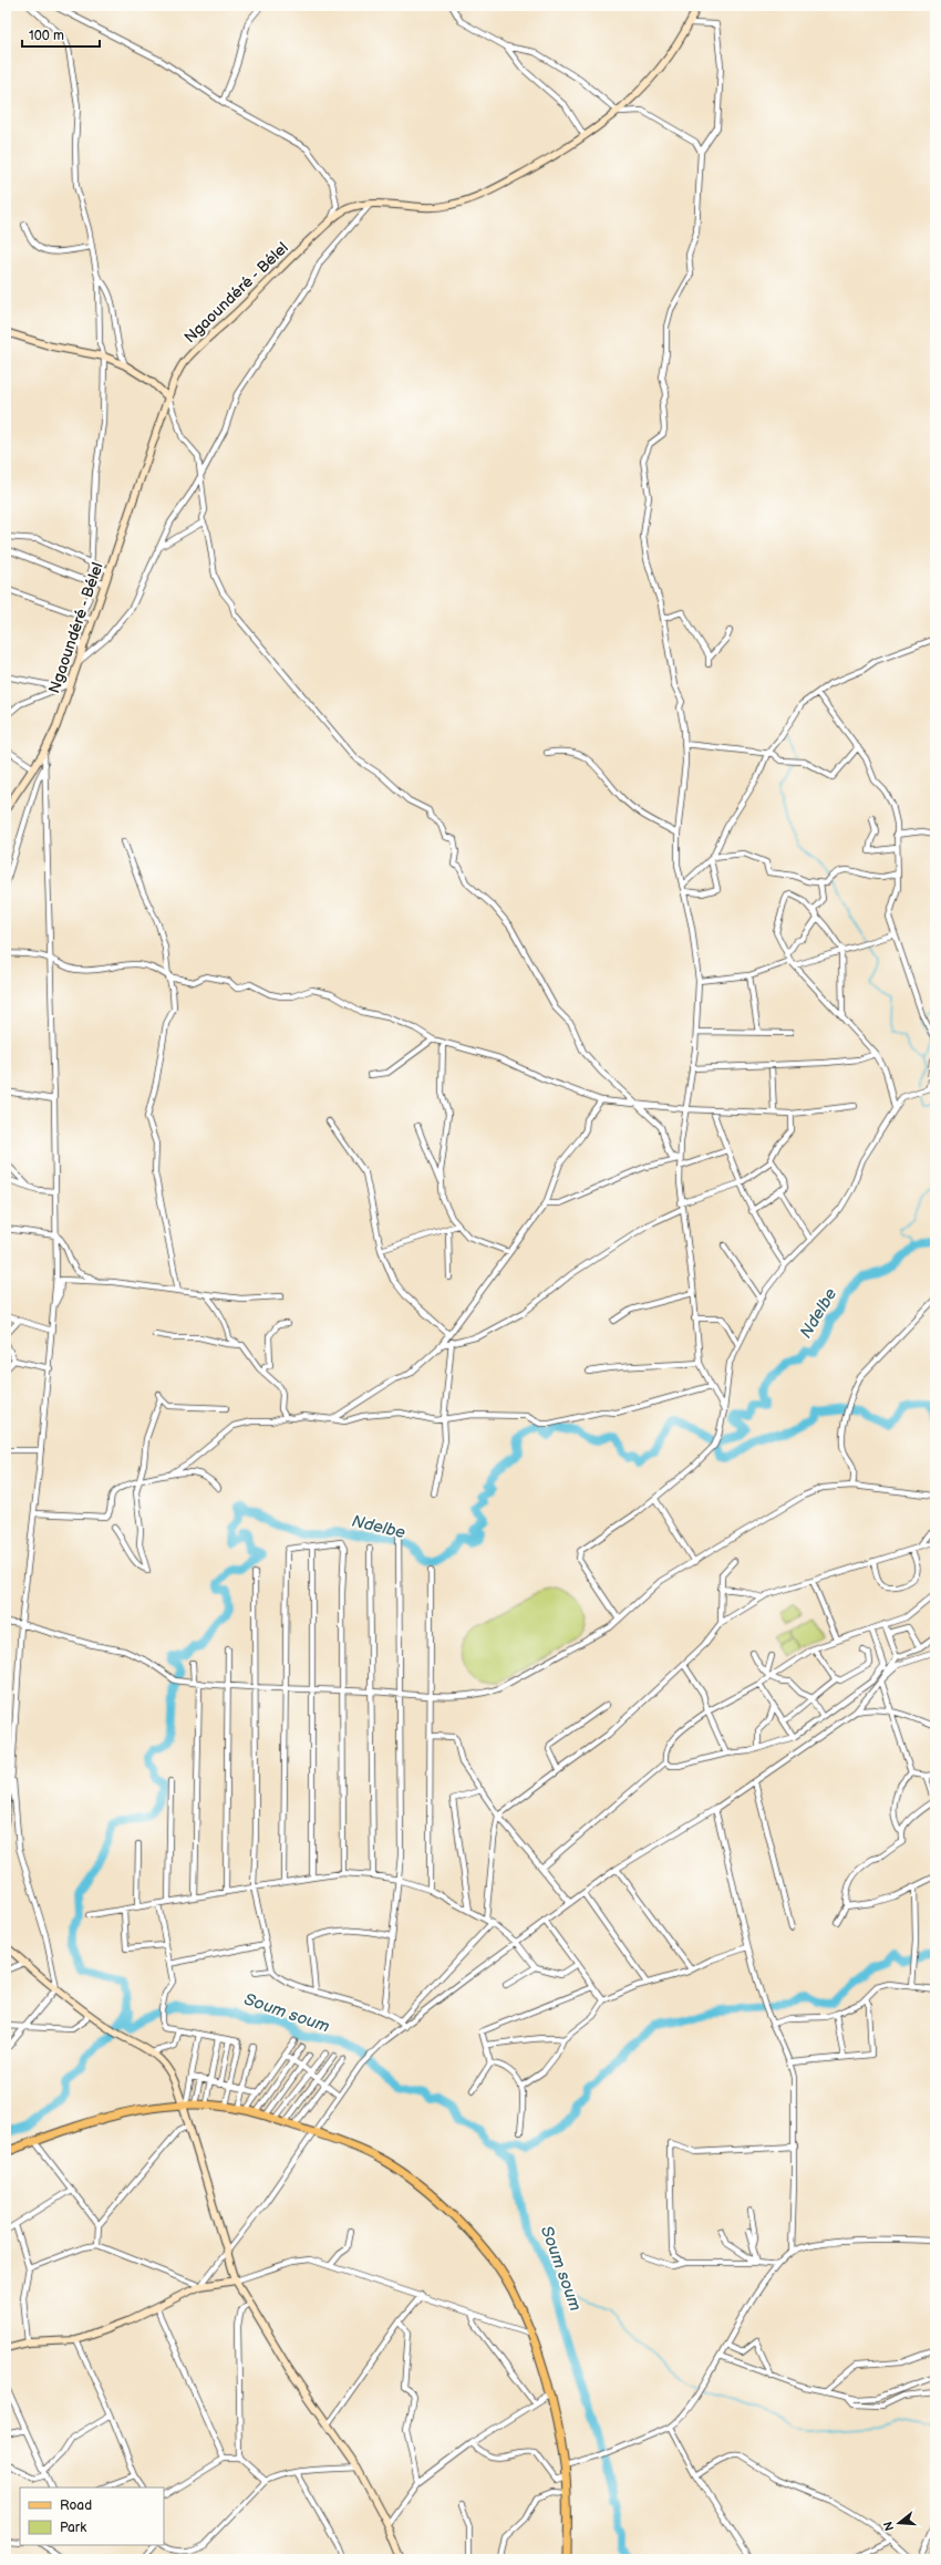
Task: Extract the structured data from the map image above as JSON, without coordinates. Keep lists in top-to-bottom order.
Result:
{
  "streets": {
    "main road": ["Ngaoundéré - Bélel"]
  },
  "water": ["Ndelbe", "Soum soum"],
  "legend": ["Road", "Park"],
  "scale_bar": "100 m",
  "north": "left"
}
